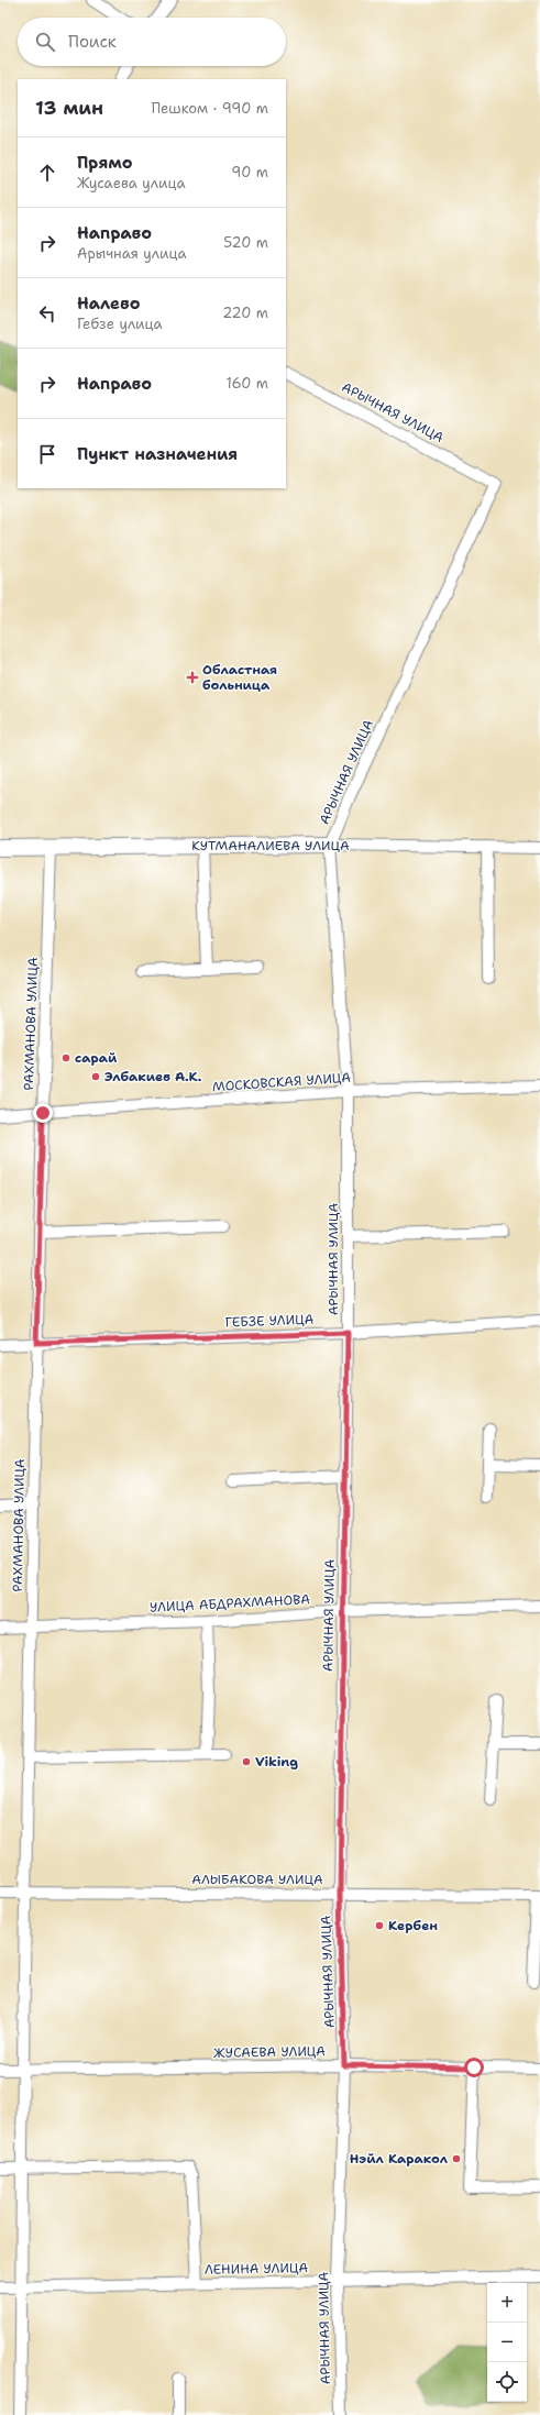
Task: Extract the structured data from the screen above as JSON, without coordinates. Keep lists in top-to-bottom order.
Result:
{
  "streets": {
    "street": [
      "АРЫЧНАЯ УЛИЦА",
      "КУТМАНАЛИЕВА УЛИЦА",
      "РАХМАНОВА УЛИЦА",
      "МОСКОВСКАЯ УЛИЦА",
      "ГЕБЗЕ УЛИЦА",
      "УЛИЦА АБДРАХМАНОВА",
      "АЛЫБАКОВА УЛИЦА",
      "ЖУСАЕВА УЛИЦА",
      "ЛЕНИНА УЛИЦА"
    ]
  },
  "crossings": [
    ["АРЫЧНАЯ УЛИЦА", "КУТМАНАЛИЕВА УЛИЦА"],
    ["АРЫЧНАЯ УЛИЦА", "МОСКОВСКАЯ УЛИЦА"],
    ["АРЫЧНАЯ УЛИЦА", "ГЕБЗЕ УЛИЦА"],
    ["АРЫЧНАЯ УЛИЦА", "УЛИЦА АБДРАХМАНОВА"],
    ["АРЫЧНАЯ УЛИЦА", "АЛЫБАКОВА УЛИЦА"],
    ["АРЫЧНАЯ УЛИЦА", "ЖУСАЕВА УЛИЦА"],
    ["АРЫЧНАЯ УЛИЦА", "ЛЕНИНА УЛИЦА"],
    ["КУТМАНАЛИЕВА УЛИЦА", "РАХМАНОВА УЛИЦА"],
    ["РАХМАНОВА УЛИЦА", "МОСКОВСКАЯ УЛИЦА"],
    ["РАХМАНОВА УЛИЦА", "ГЕБЗЕ УЛИЦА"],
    ["РАХМАНОВА УЛИЦА", "УЛИЦА АБДРАХМАНОВА"],
    ["РАХМАНОВА УЛИЦА", "АЛЫБАКОВА УЛИЦА"],
    ["РАХМАНОВА УЛИЦА", "ЖУСАЕВА УЛИЦА"],
    ["РАХМАНОВА УЛИЦА", "ЛЕНИНА УЛИЦА"]
  ],
  "places": {
    "health": ["Областная больница"],
    "other": [
      "сарай",
      "Элбакиев А.К.",
      "Viking",
      "Кербен",
      "Нэйл Каракол"
    ]
  },
  "page": {
    "search": "Поиск",
    "heading": ["13 мин", "Пешком · 990 m"],
    "list": [
      ["Прямо", "Жусаева улица", "90 m"],
      ["Направо", "Арычная улица", "520 m"],
      ["Налево", "Гебзе улица", "220 m"],
      ["Направо", "160 m"],
      "Пункт назначения"
    ],
    "map_buttons": ["+", "−"]
  }
}
